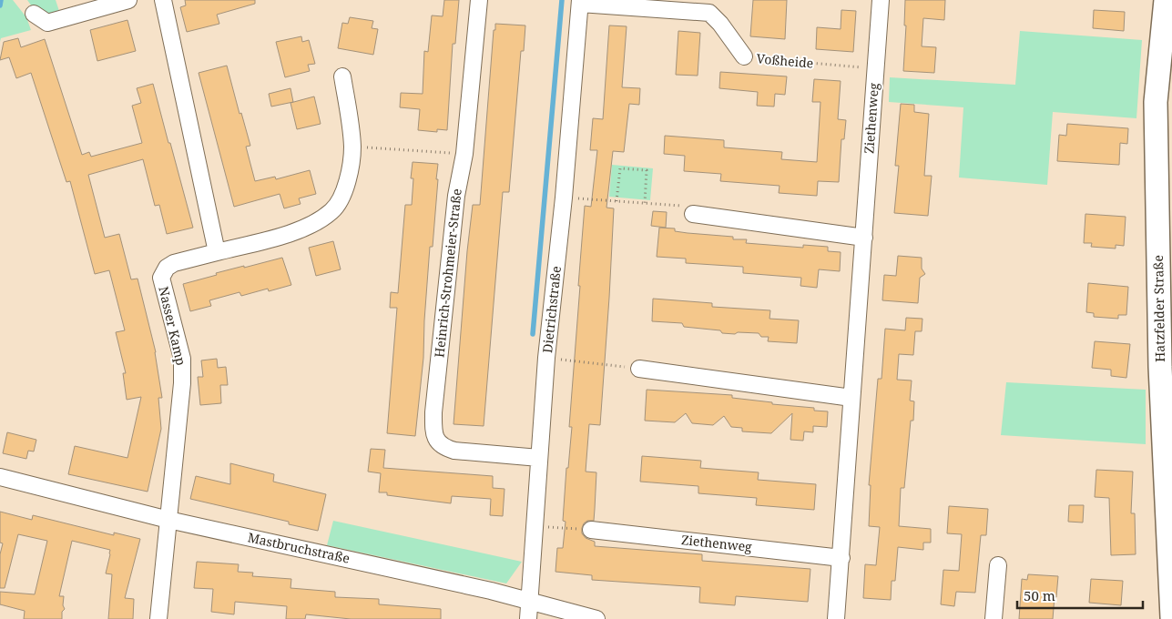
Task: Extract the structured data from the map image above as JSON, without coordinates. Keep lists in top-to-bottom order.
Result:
{
  "streets": {
    "street": [
      "Voßheide",
      "Ziethenweg",
      "Heinrich-Strohmeier-Straße",
      "Hatzfelder Straße",
      "Dietrichstraße",
      "Nasser Kamp",
      "Mastbruchstraße"
    ]
  },
  "crossings": [
    ["Voßheide", "Ziethenweg"],
    ["Voßheide", "Dietrichstraße"],
    ["Heinrich-Strohmeier-Straße", "Dietrichstraße"],
    ["Dietrichstraße", "Mastbruchstraße"],
    ["Nasser Kamp", "Mastbruchstraße"]
  ],
  "scale_bar": "50 m"
}
